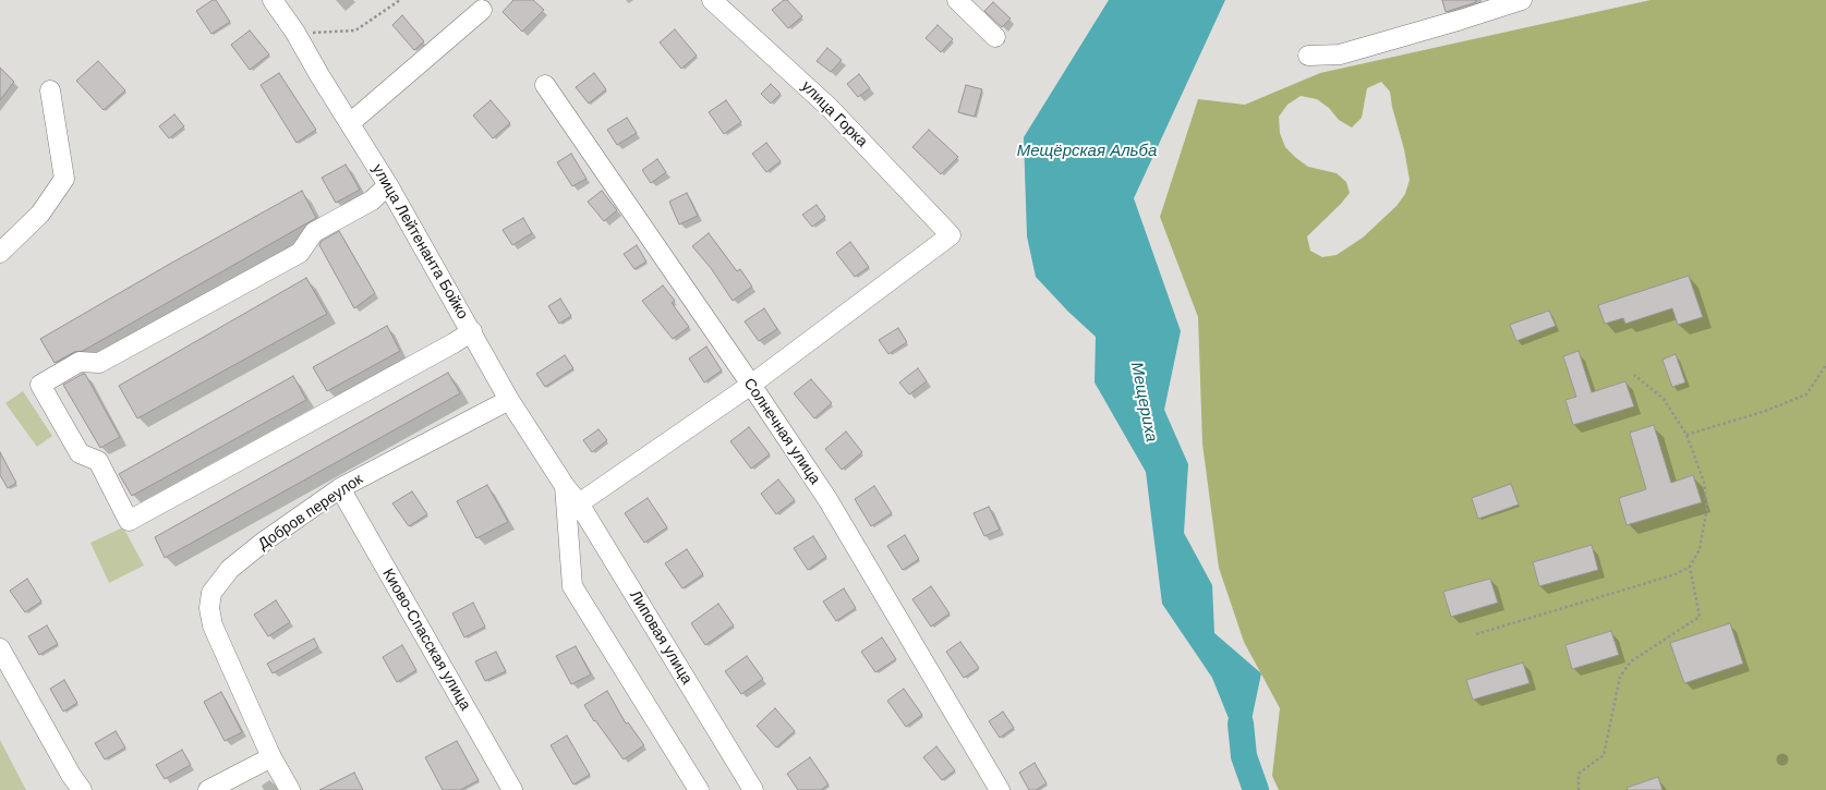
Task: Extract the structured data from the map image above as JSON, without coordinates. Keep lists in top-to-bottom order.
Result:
{
  "streets": {
    "street": [
      "улица Горка",
      "улица Лейтенанта Бойко",
      "Солнечная улица",
      "Добров переулок",
      "Липовая улица",
      "Киово-Спасская улица"
    ]
  },
  "crossings": [
    ["улица Горка", "Солнечная улица"],
    ["улица Лейтенанта Бойко", "Добров переулок"],
    ["улица Лейтенанта Бойко", "Липовая улица"],
    ["Добров переулок", "Киово-Спасская улица"]
  ],
  "water": ["Мещёрская Альба", "Мещериха"]
}
